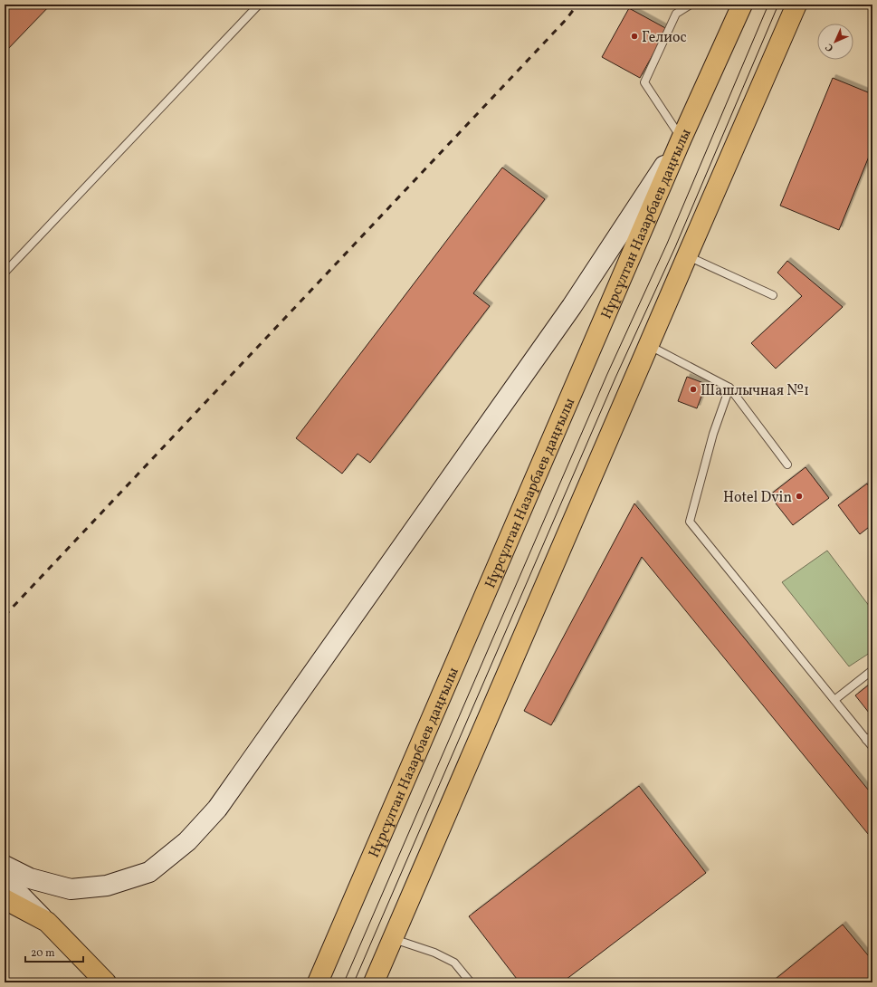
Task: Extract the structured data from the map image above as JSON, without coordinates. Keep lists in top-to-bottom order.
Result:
{
  "streets": {
    "main road": ["Нұрсұлтан Назарбаев даңғылы"]
  },
  "places": ["Гелиос", "Шашлычная №1", "Hotel Dvin"],
  "scale_bar": "20 m",
  "north": "bottom left"
}
